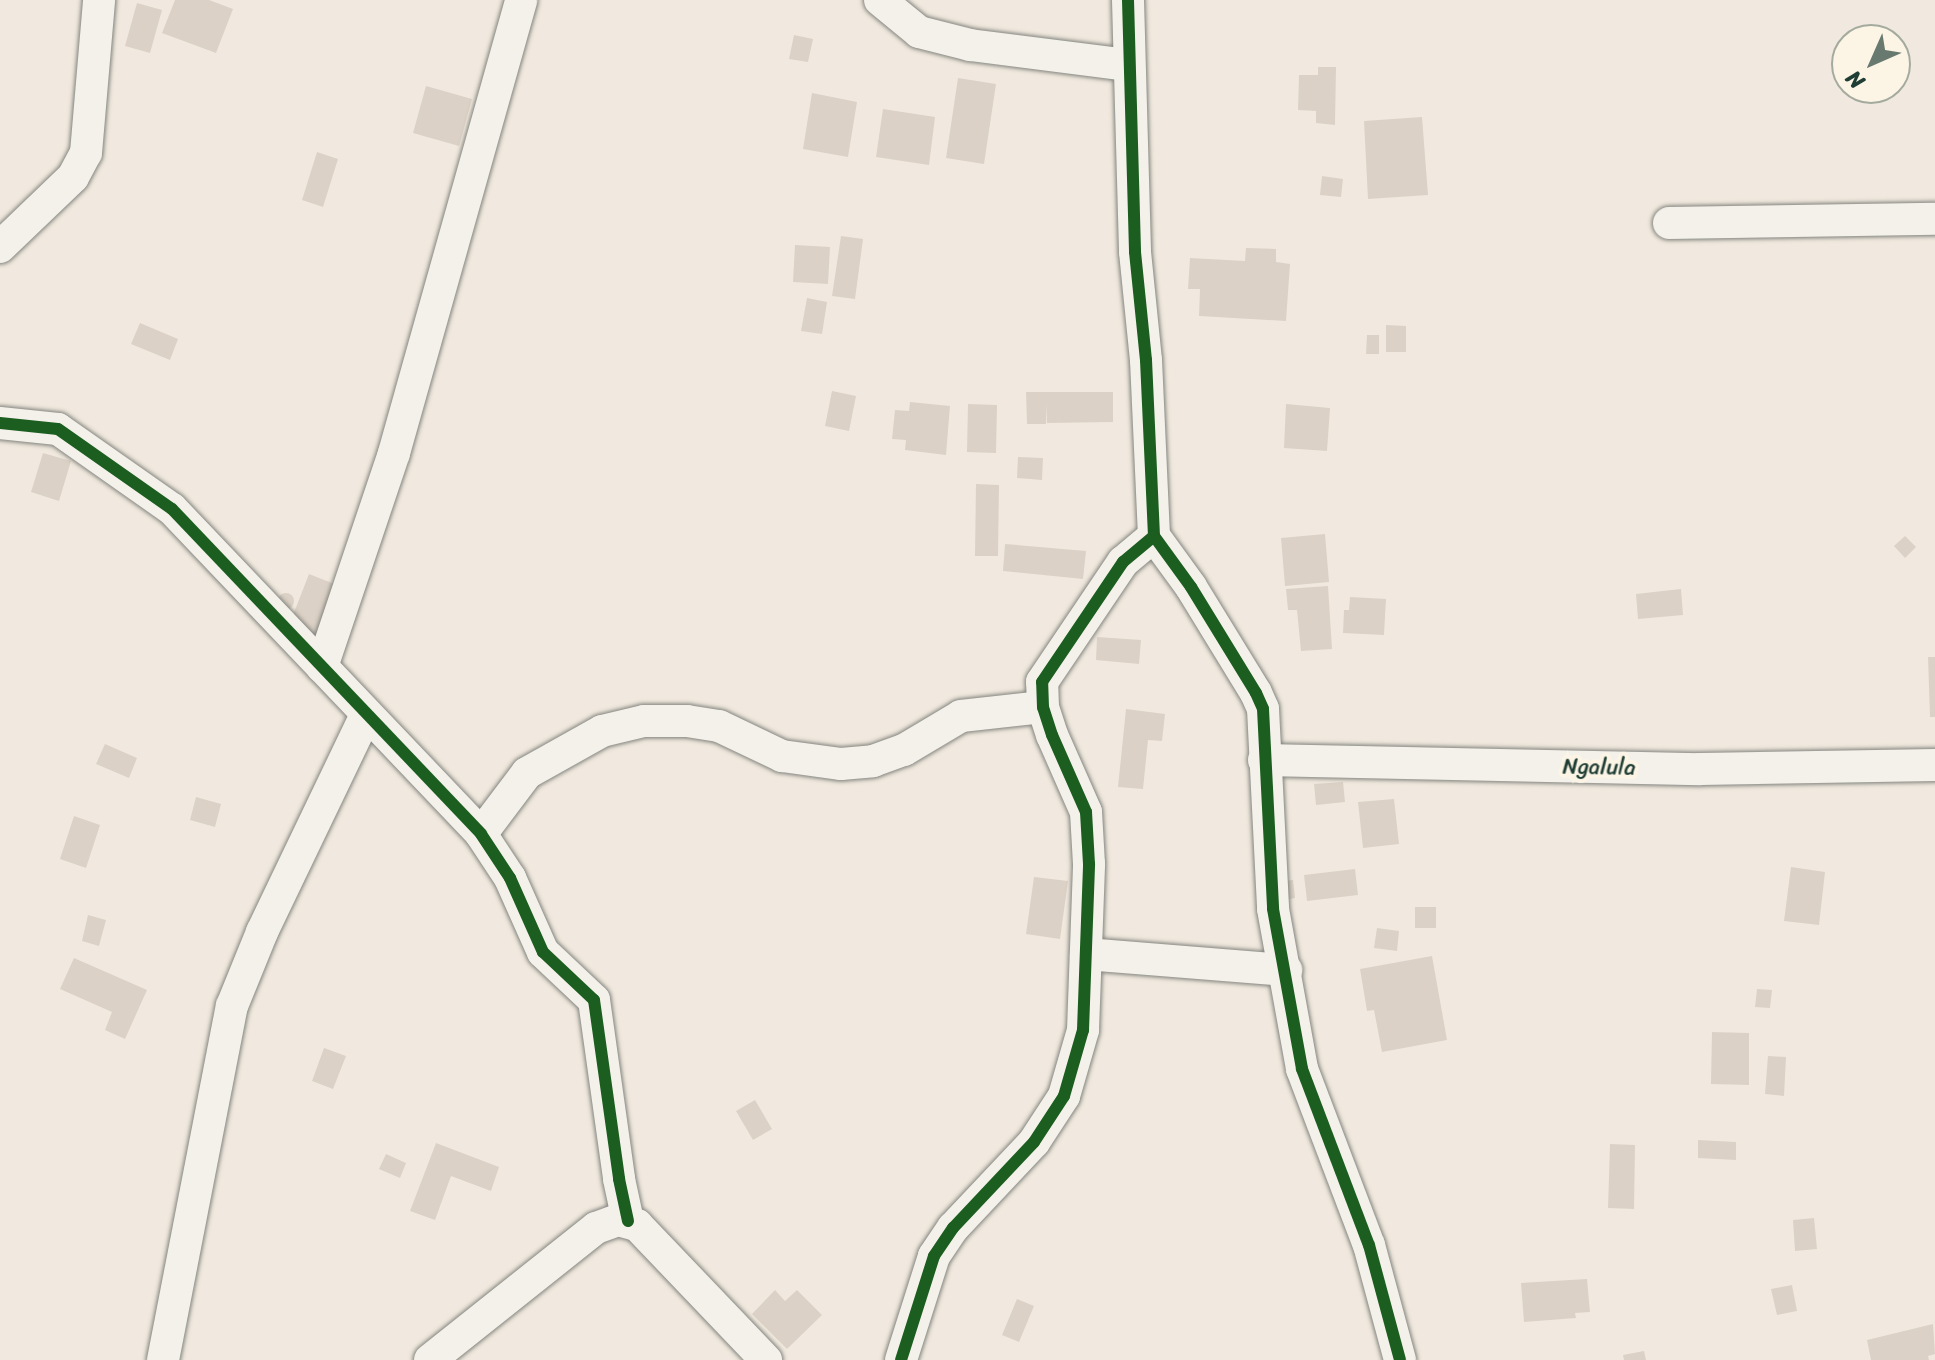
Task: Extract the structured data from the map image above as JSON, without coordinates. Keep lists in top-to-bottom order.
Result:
{
  "streets": {
    "street": ["Ngalula"]
  },
  "north": "bottom left"
}
